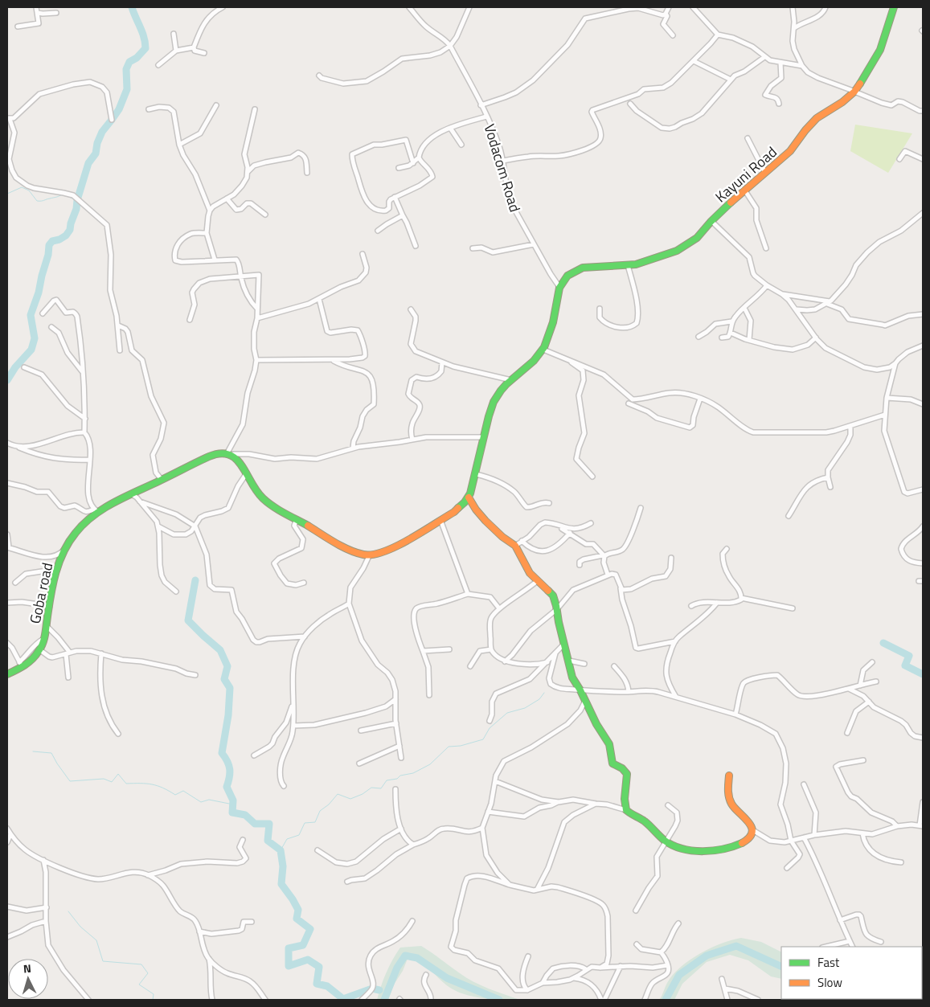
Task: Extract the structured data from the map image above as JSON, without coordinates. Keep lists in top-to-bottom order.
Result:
{
  "streets": {
    "street": ["Vodacom Road", "Kayuni Road", "Goba road"]
  },
  "crossings": [
    ["Vodacom Road", "Kayuni Road"]
  ],
  "legend": ["Fast", "Slow"],
  "north": "top"
}
